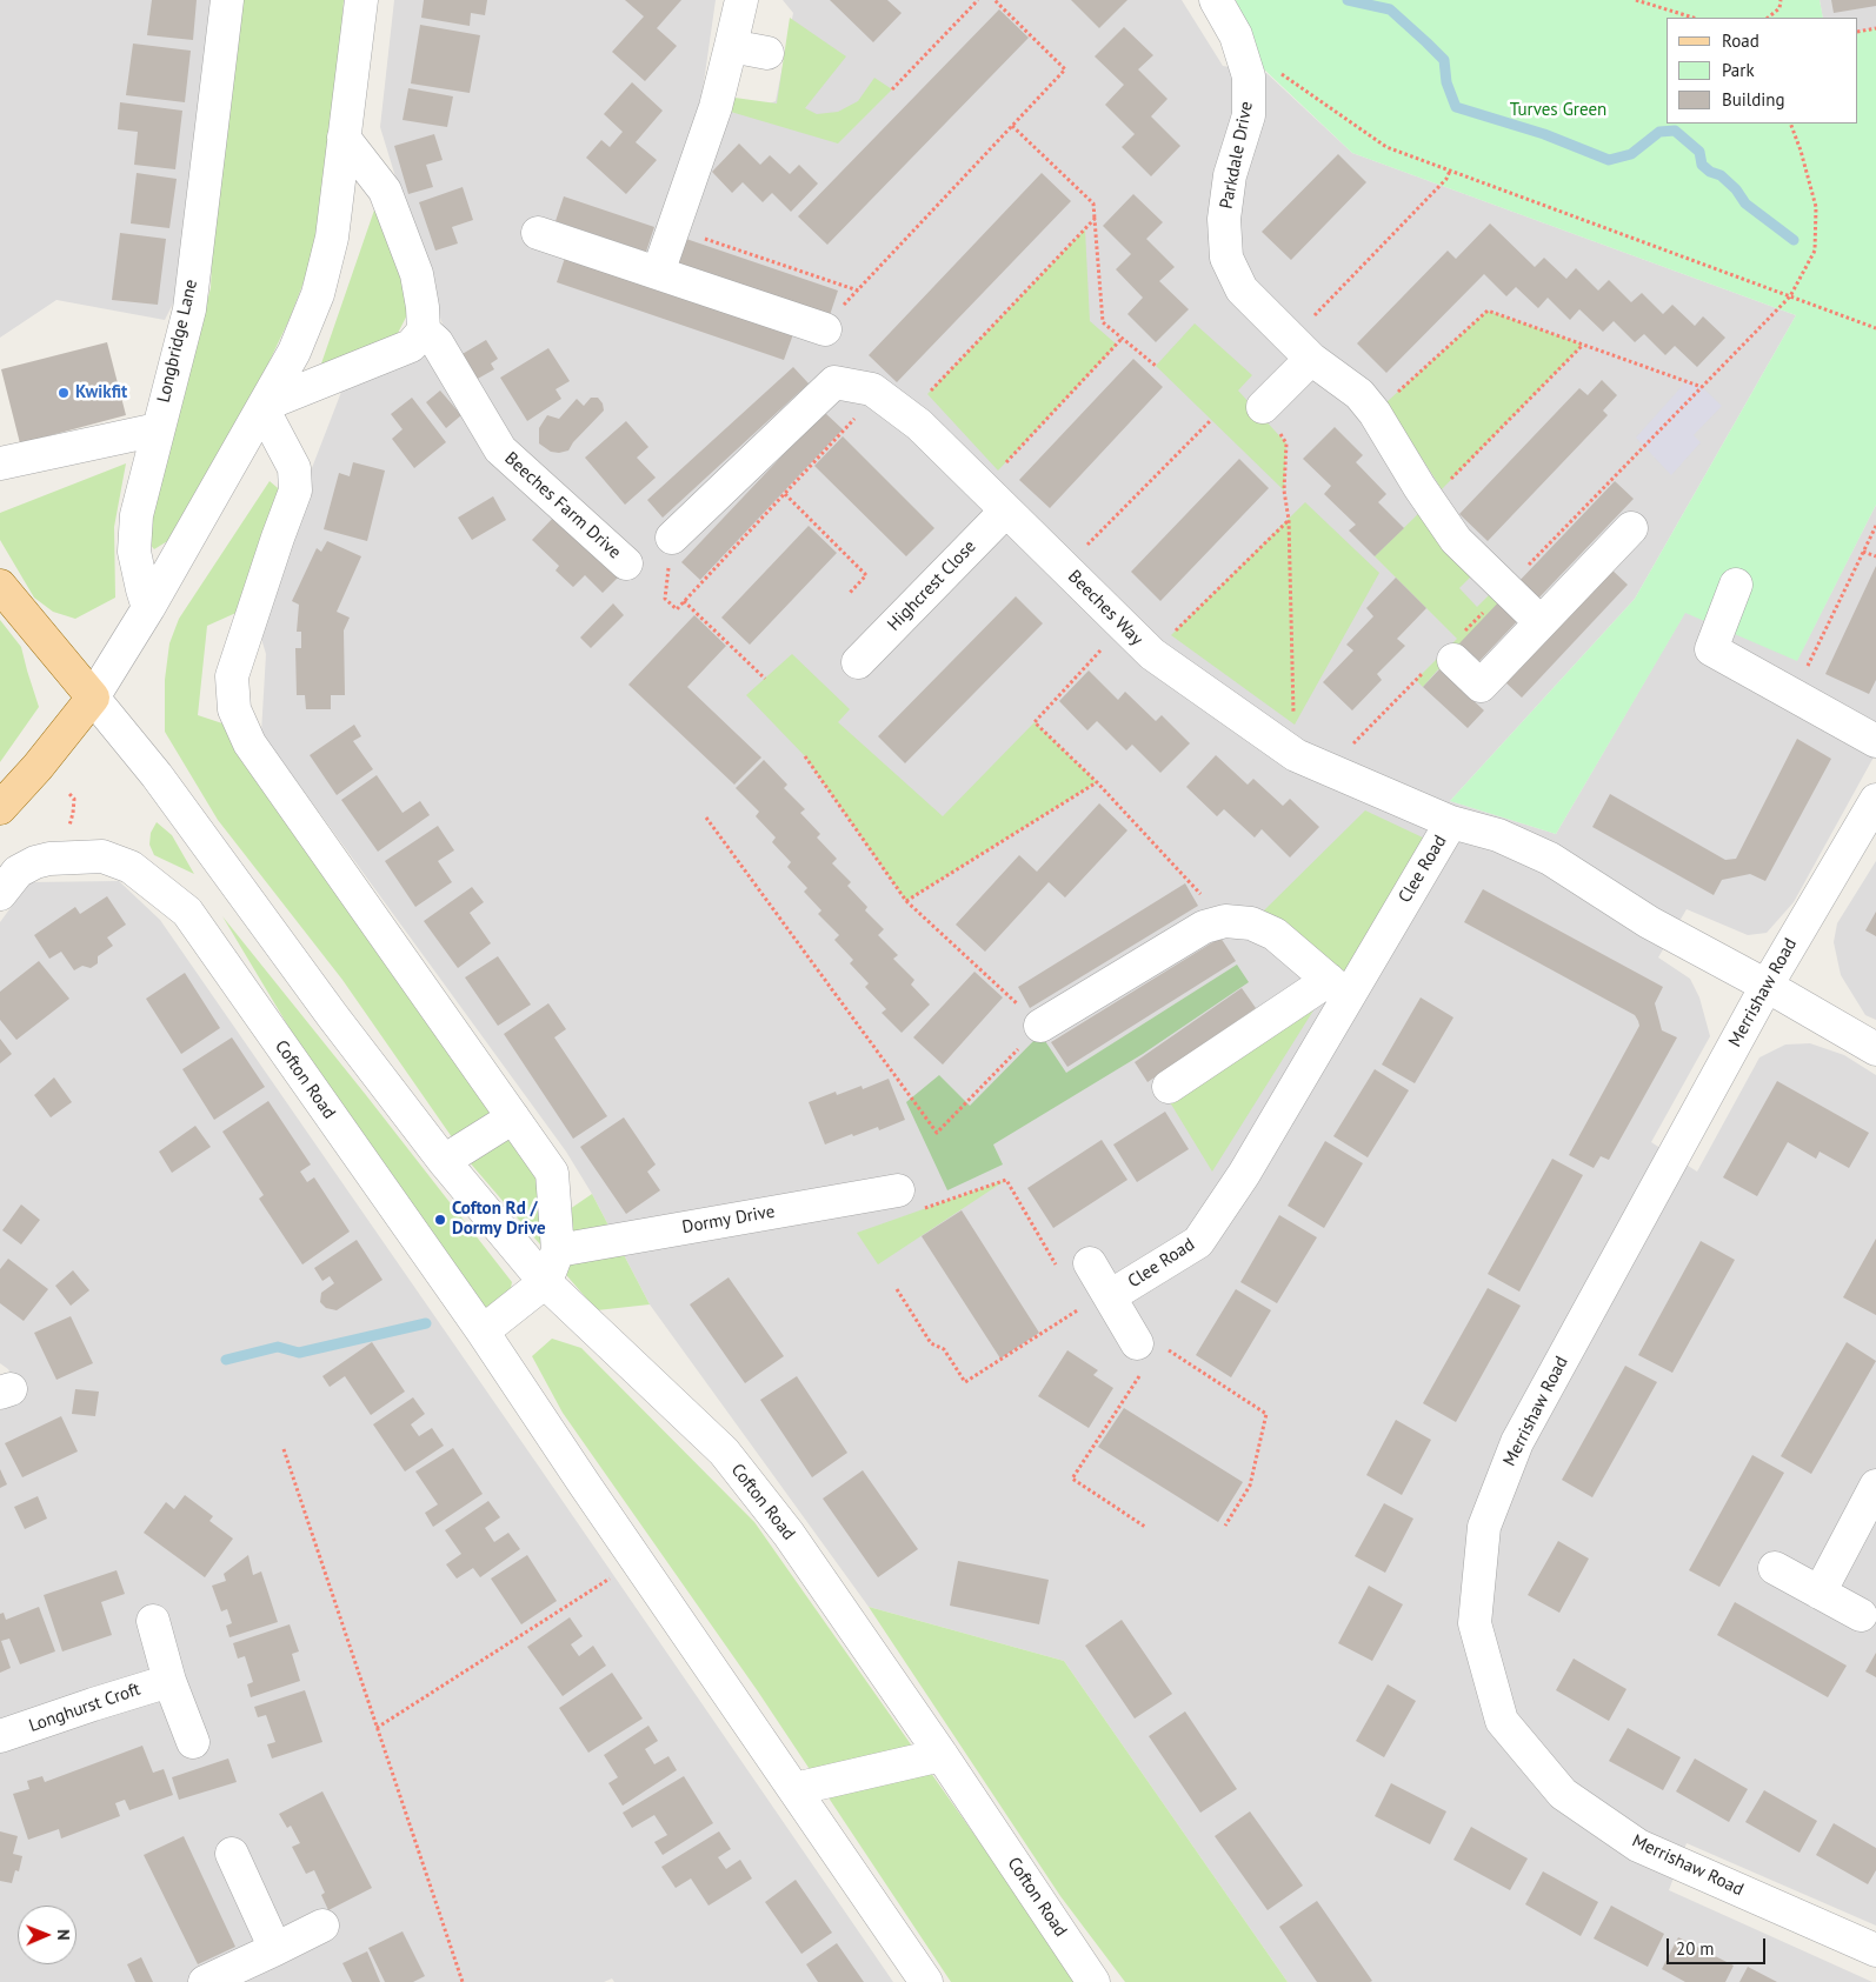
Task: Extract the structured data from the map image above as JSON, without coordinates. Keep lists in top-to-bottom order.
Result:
{
  "streets": {
    "street": [
      "Parkdale Drive",
      "Longbridge Lane",
      "Beeches Farm Drive",
      "Highcrest Close",
      "Beeches Way",
      "Clee Road",
      "Merrishaw Road",
      "Cofton Road",
      "Dormy Drive",
      "Longhurst Croft"
    ]
  },
  "crossings": [
    ["Highcrest Close", "Beeches Way"],
    ["Beeches Way", "Clee Road"],
    ["Clee Road", "Merrishaw Road"]
  ],
  "parks": ["Turves Green"],
  "places": ["Kwikfit", "Cofton Rd / Dormy Drive"],
  "legend": ["Road", "Park", "Building"],
  "scale_bar": "20 m",
  "north": "right"
}
